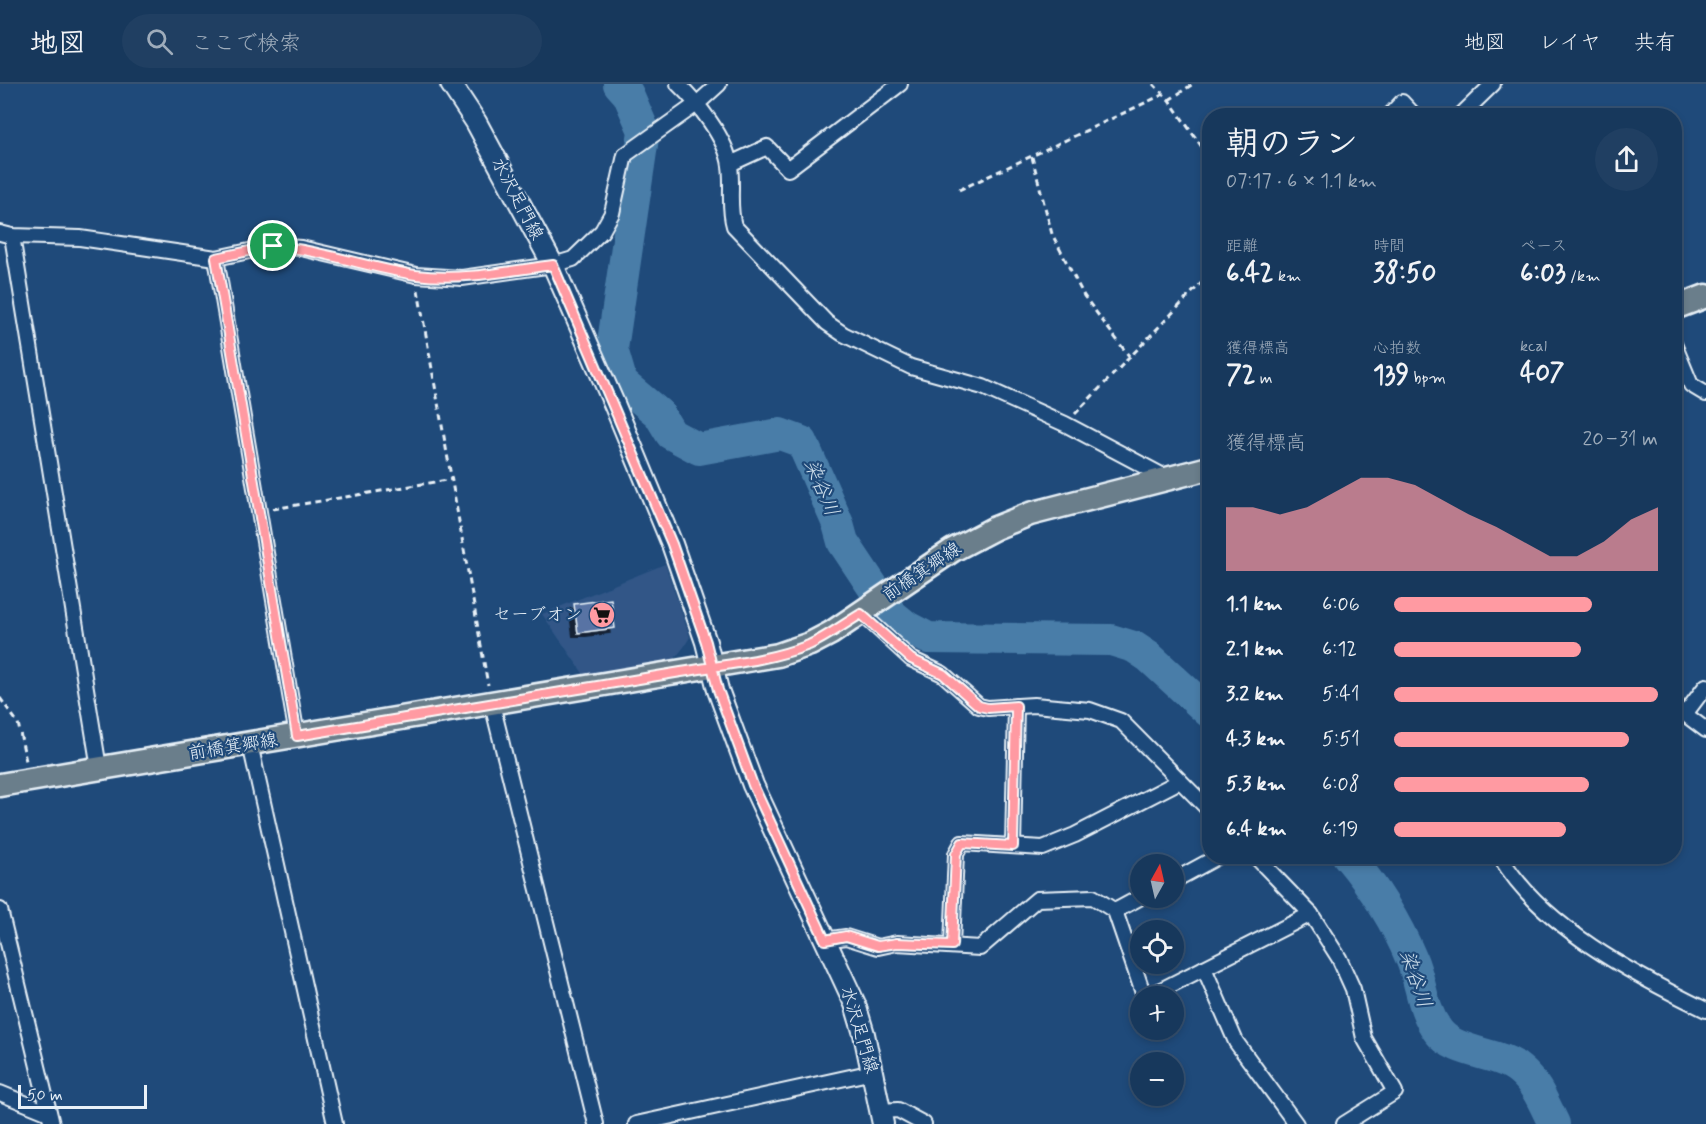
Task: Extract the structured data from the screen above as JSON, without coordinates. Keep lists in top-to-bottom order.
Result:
{
  "streets": {
    "main road": ["水沢足門線", "前橋箕郷線"]
  },
  "crossings": [
    ["水沢足門線", "前橋箕郷線"]
  ],
  "water": ["染谷川"],
  "places": {
    "supermarket": ["セーブオン"]
  },
  "scale_bar": "50 m",
  "north": "top",
  "page": {
    "header": "地図",
    "search": "ここで検索",
    "nav": ["地図", "レイヤ", "共有"],
    "heading": ["朝のラン", "07:17 · 6 × 1.1 km"],
    "stats": [
      ["距離", "6.42 km"],
      ["時間", "38:50"],
      ["ペース", "6:03 /km"],
      ["獲得標高", "72 m"],
      ["心拍数", "139 bpm"],
      ["kcal", "407"]
    ],
    "chart": ["獲得標高", "20–31 m"],
    "list": [
      {
        "name": "1.1 km",
        "note": "6:06"
      },
      {
        "name": "2.1 km",
        "note": "6:12"
      },
      {
        "name": "3.2 km",
        "note": "5:41"
      },
      {
        "name": "4.3 km",
        "note": "5:51"
      },
      {
        "name": "5.3 km",
        "note": "6:08"
      },
      {
        "name": "6.4 km",
        "note": "6:19"
      }
    ],
    "map_buttons": ["+", "−"],
    "scale": "50 m"
  }
}
